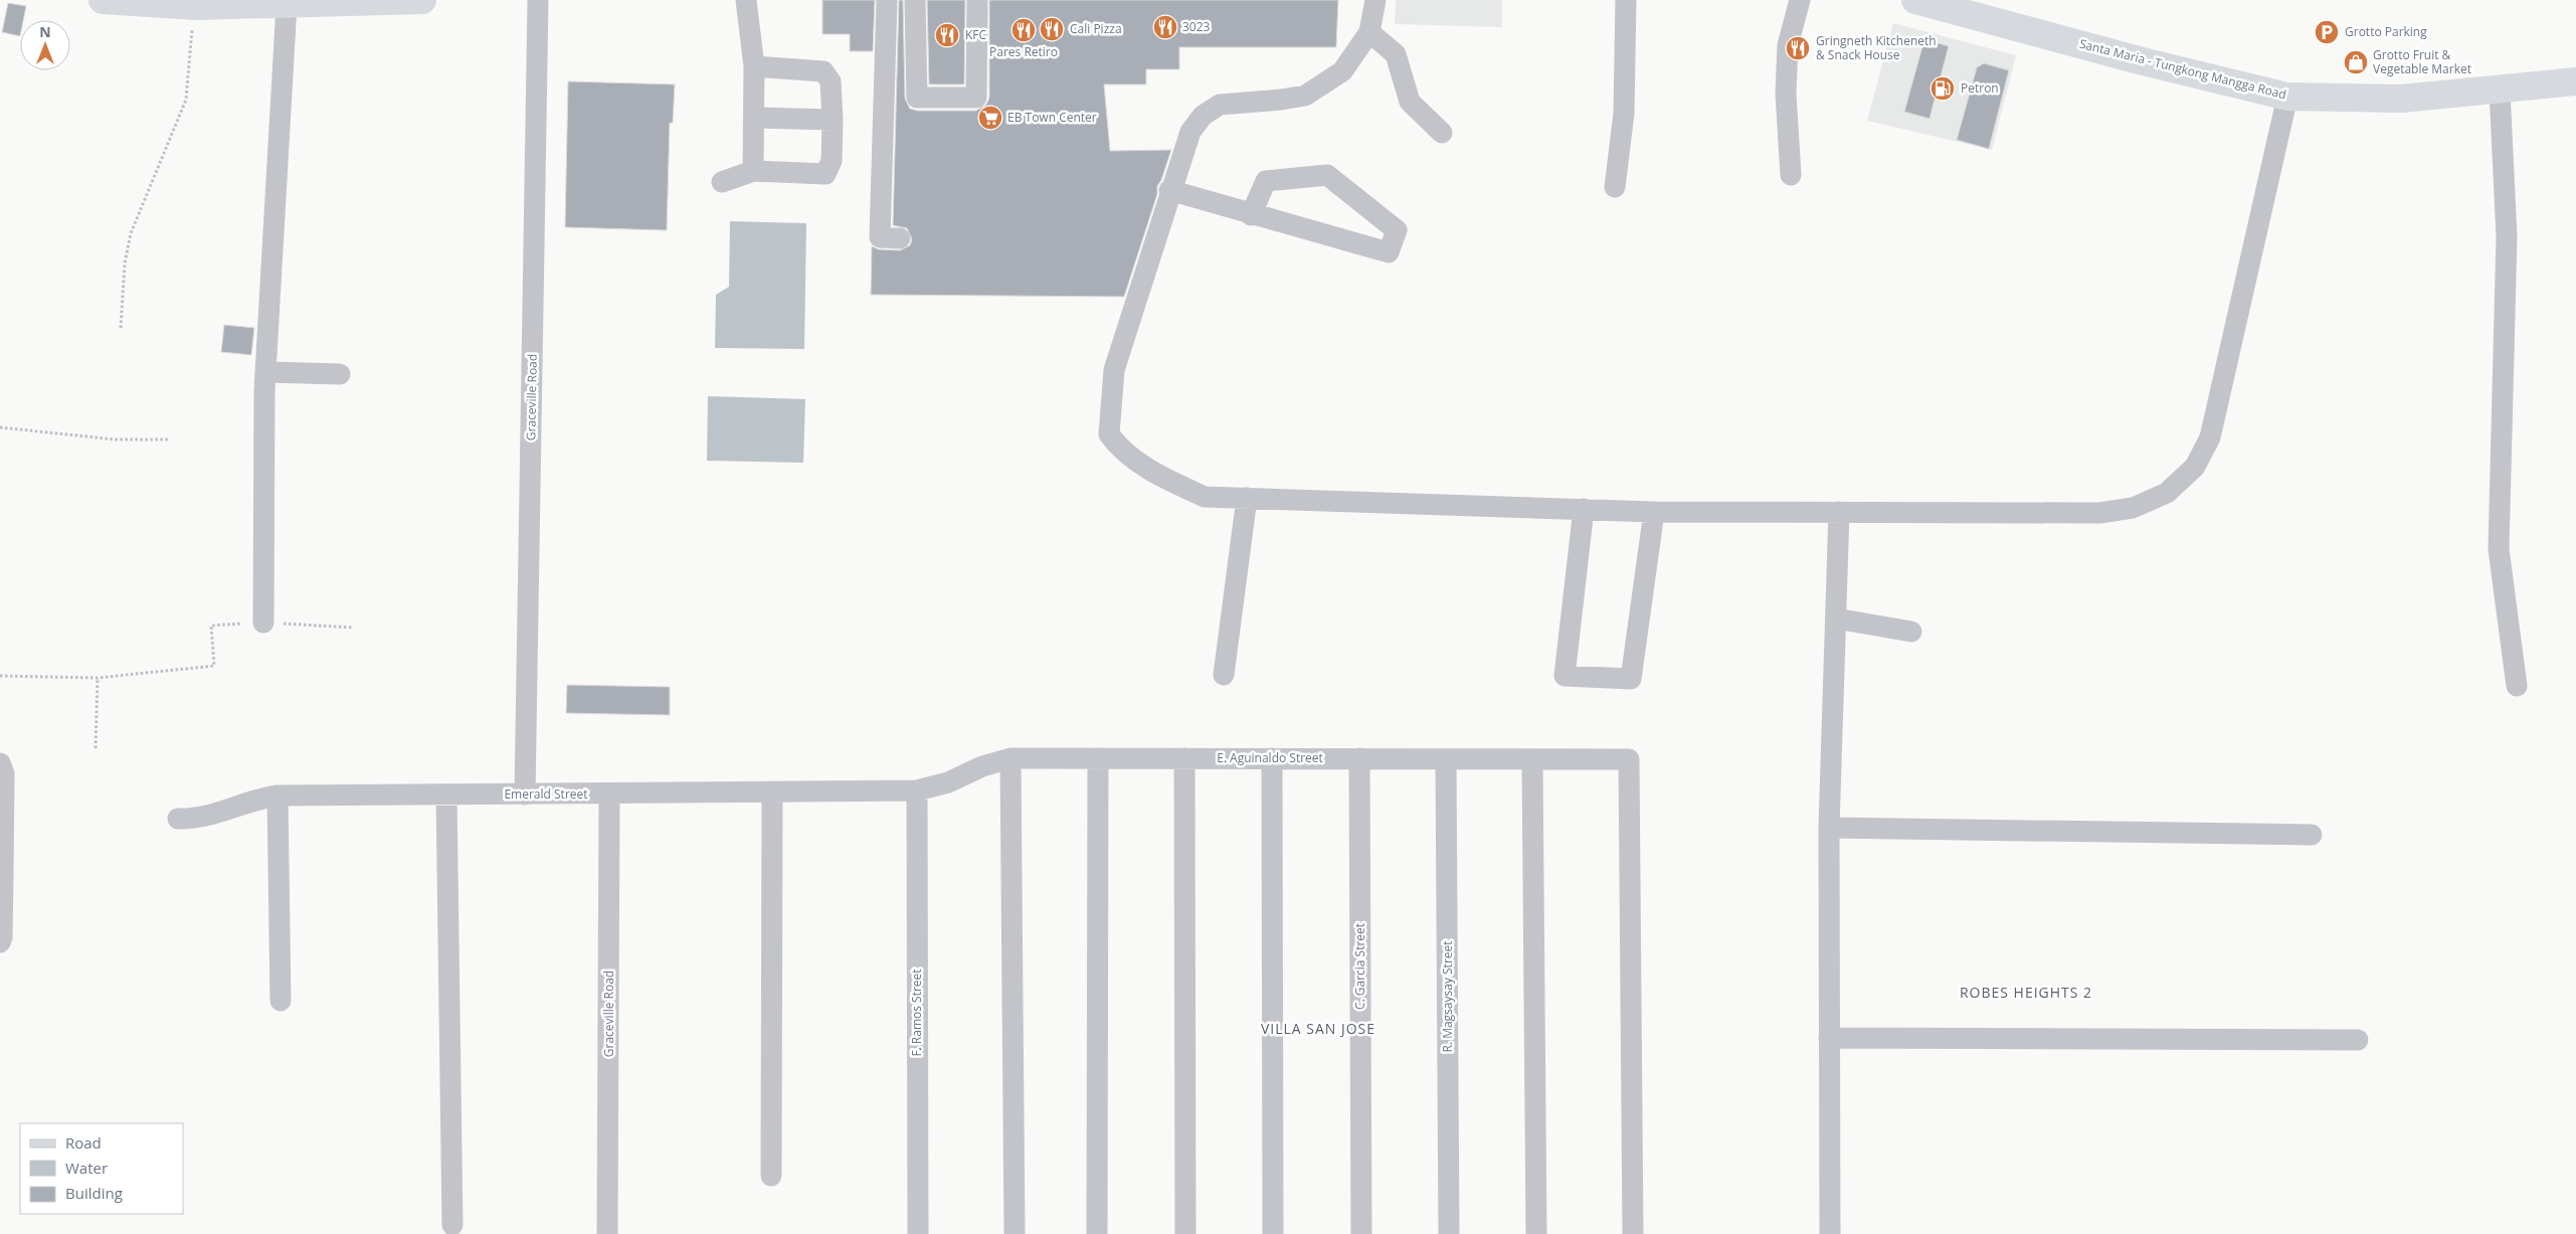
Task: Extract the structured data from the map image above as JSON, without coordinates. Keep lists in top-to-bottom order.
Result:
{
  "streets": {
    "main road": ["Santa Maria - Tungkong Mangga Road"],
    "street": [
      "Graceville Road",
      "E. Aguinaldo Street",
      "Emerald Street",
      "C. Garcia Street",
      "R. Magsaysay Street",
      "F. Ramos Street"
    ]
  },
  "crossings": [
    ["Graceville Road", "Emerald Street"],
    ["E. Aguinaldo Street", "Emerald Street"],
    ["E. Aguinaldo Street", "C. Garcia Street"],
    ["E. Aguinaldo Street", "R. Magsaysay Street"],
    ["E. Aguinaldo Street", "F. Ramos Street"],
    ["Emerald Street", "F. Ramos Street"]
  ],
  "districts": ["ROBES HEIGHTS 2", "VILLA SAN JOSE"],
  "places": {
    "restaurant": [
      "3023",
      "Cali Pizza",
      "Pares Retiro",
      "KFC",
      "Gringneth Kitcheneth & Snack House"
    ],
    "parking": ["Grotto Parking"],
    "shop": ["Grotto Fruit & Vegetable Market"],
    "fuel station": ["Petron"],
    "supermarket": ["EB Town Center"]
  },
  "legend": ["Road", "Water", "Building"],
  "north": "top"
}
